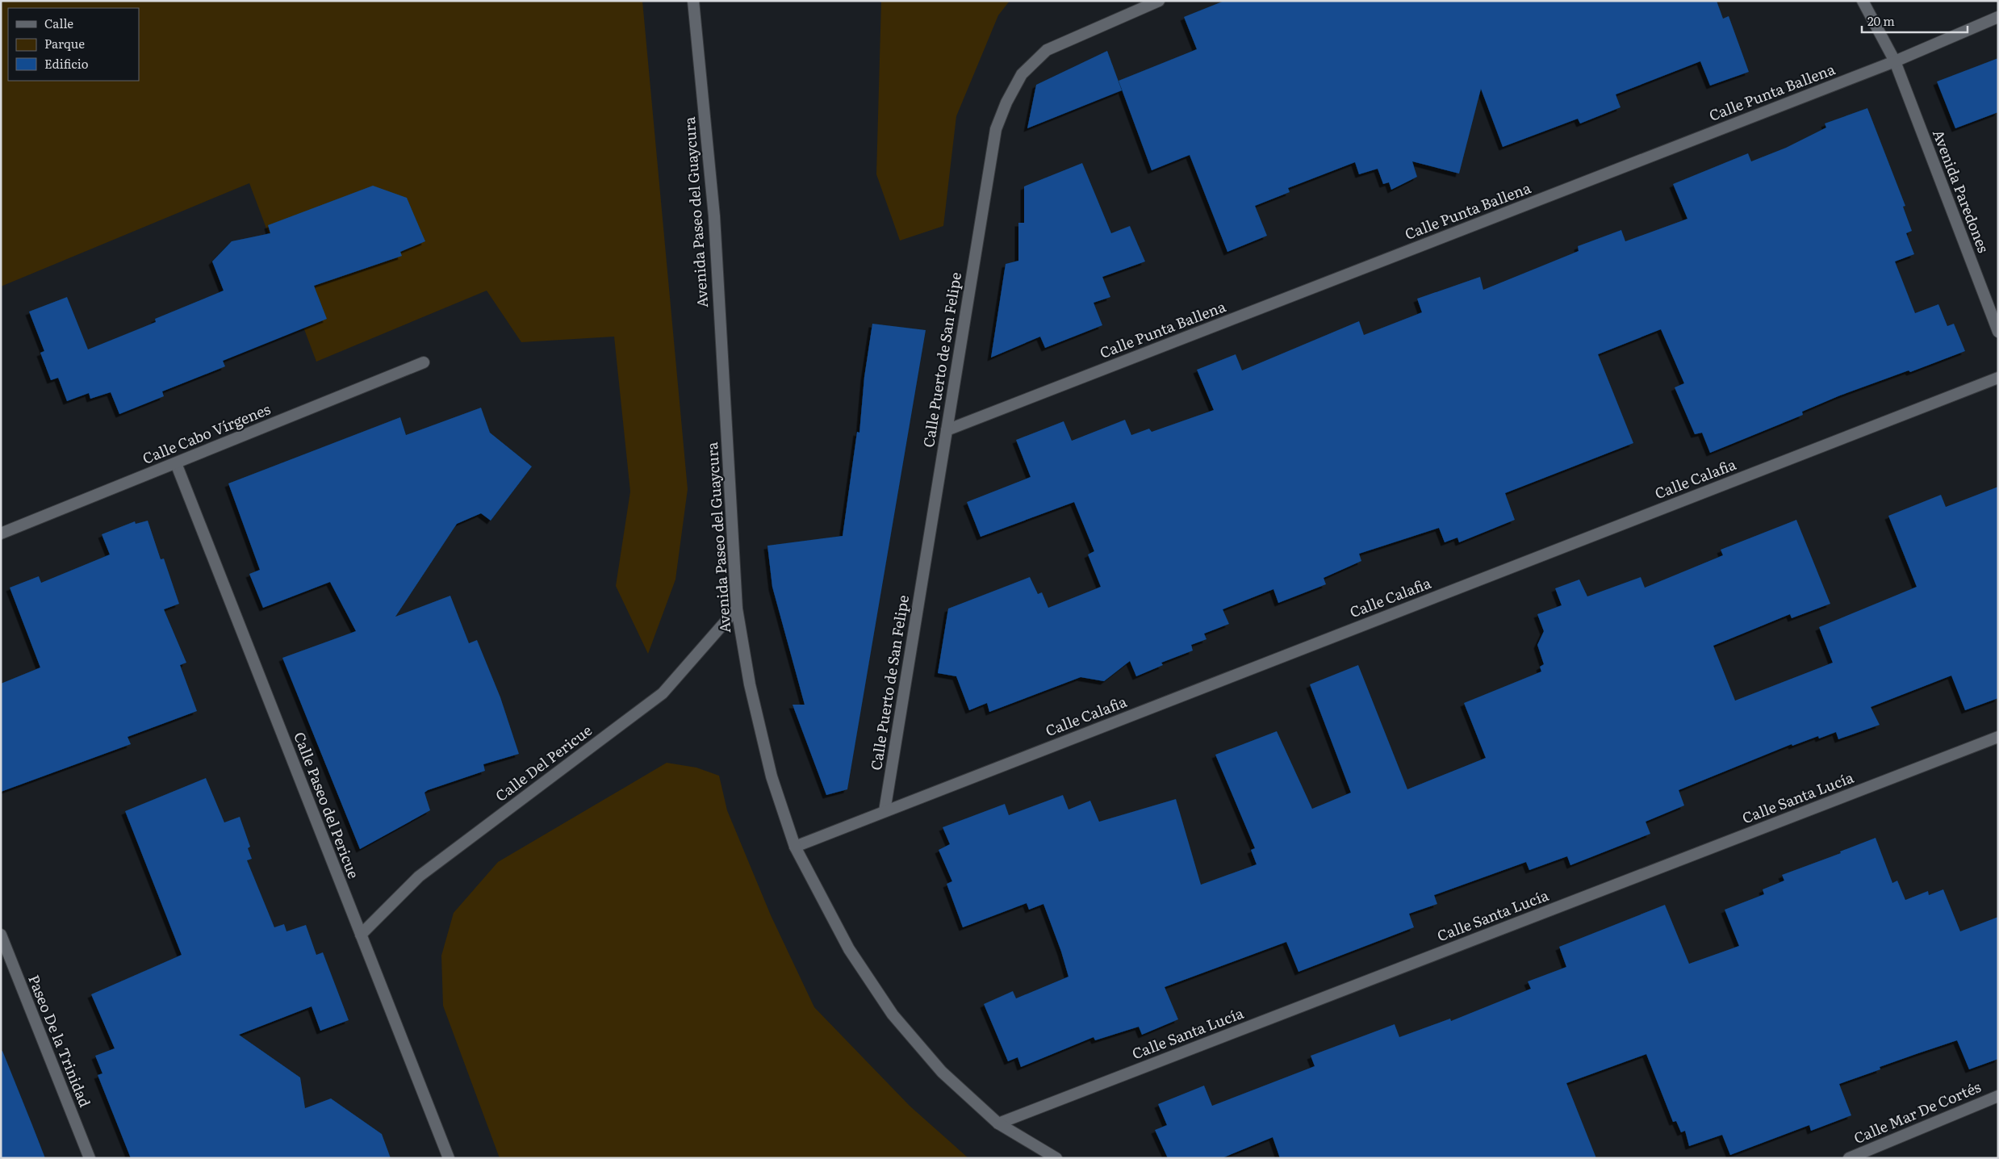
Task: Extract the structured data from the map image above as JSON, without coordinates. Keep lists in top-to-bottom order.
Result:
{
  "streets": {
    "street": [
      "Calle Punta Ballena",
      "Avenida Paredones",
      "Avenida Paseo del Guaycura",
      "Calle Puerto de San Felipe",
      "Calle Cabo Vírgenes",
      "Calle Calafia",
      "Calle Del Pericue",
      "Calle Santa Lucía",
      "Calle Paseo del Pericue",
      "Paseo De la Trinidad",
      "Calle Mar De Cortés"
    ]
  },
  "crossings": [
    ["Calle Punta Ballena", "Avenida Paredones"],
    ["Calle Punta Ballena", "Calle Puerto de San Felipe"],
    ["Avenida Paseo del Guaycura", "Calle Calafia"],
    ["Avenida Paseo del Guaycura", "Calle Del Pericue"],
    ["Avenida Paseo del Guaycura", "Calle Santa Lucía"],
    ["Calle Puerto de San Felipe", "Calle Calafia"],
    ["Calle Cabo Vírgenes", "Calle Paseo del Pericue"],
    ["Calle Del Pericue", "Calle Paseo del Pericue"]
  ],
  "legend": ["Calle", "Parque", "Edificio"],
  "scale_bar": "20 m"
}
